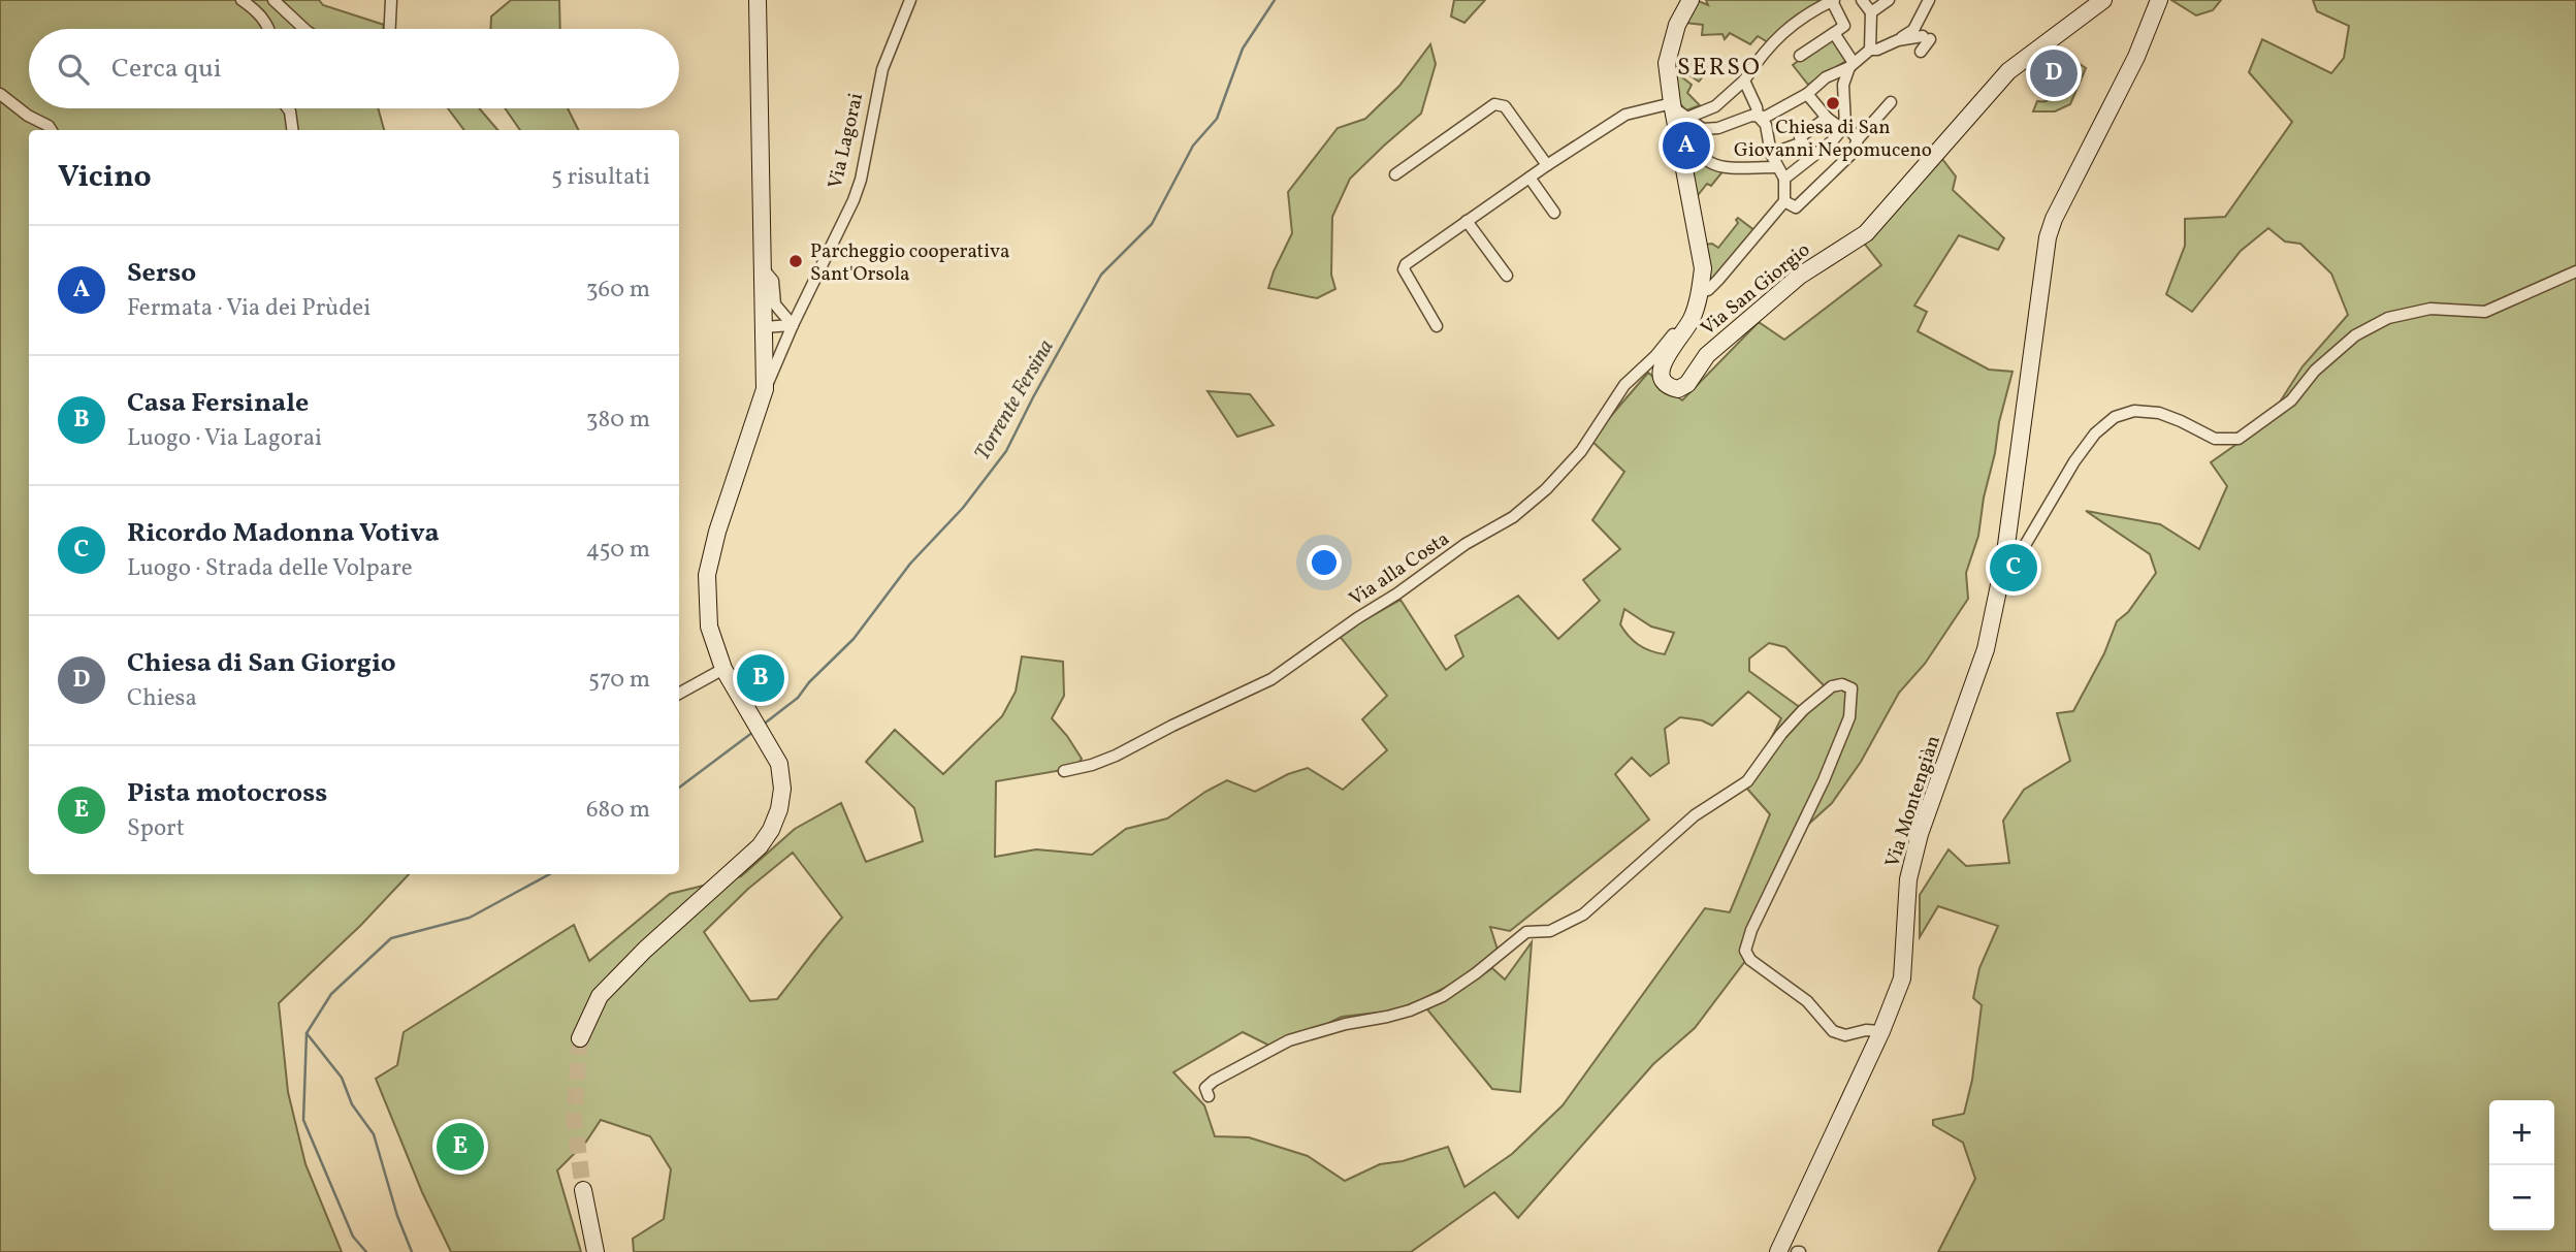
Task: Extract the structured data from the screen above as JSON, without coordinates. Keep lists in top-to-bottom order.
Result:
{
  "streets": {
    "street": [
      "Via Lagorai",
      "Via San Giorgio",
      "Via alla Costa",
      "Via Montengiàn"
    ]
  },
  "crossings": [
    ["Via San Giorgio", "Via alla Costa"]
  ],
  "districts": ["SERSO"],
  "water": ["Torrente Fersina"],
  "places": ["Chiesa di San Giovanni Nepomuceno", "Parcheggio cooperativa Sant'Orsola"],
  "page": {
    "search": "Cerca qui",
    "pins": [
      "D",
      "A",
      "C",
      "B",
      "E"
    ],
    "heading": ["Vicino", "5 risultati"],
    "list": [
      {
        "mark": "A",
        "name": "Serso",
        "note": "Fermata · Via dei Prùdei",
        "value": "360 m"
      },
      {
        "mark": "B",
        "name": "Casa Fersinale",
        "note": "Luogo · Via Lagorai",
        "value": "380 m"
      },
      {
        "mark": "C",
        "name": "Ricordo Madonna Votiva",
        "note": "Luogo · Strada delle Volpare",
        "value": "450 m"
      },
      {
        "mark": "D",
        "name": "Chiesa di San Giorgio",
        "note": "Chiesa",
        "value": "570 m"
      },
      {
        "mark": "E",
        "name": "Pista motocross",
        "note": "Sport",
        "value": "680 m"
      }
    ],
    "map_buttons": ["+", "−"]
  }
}
